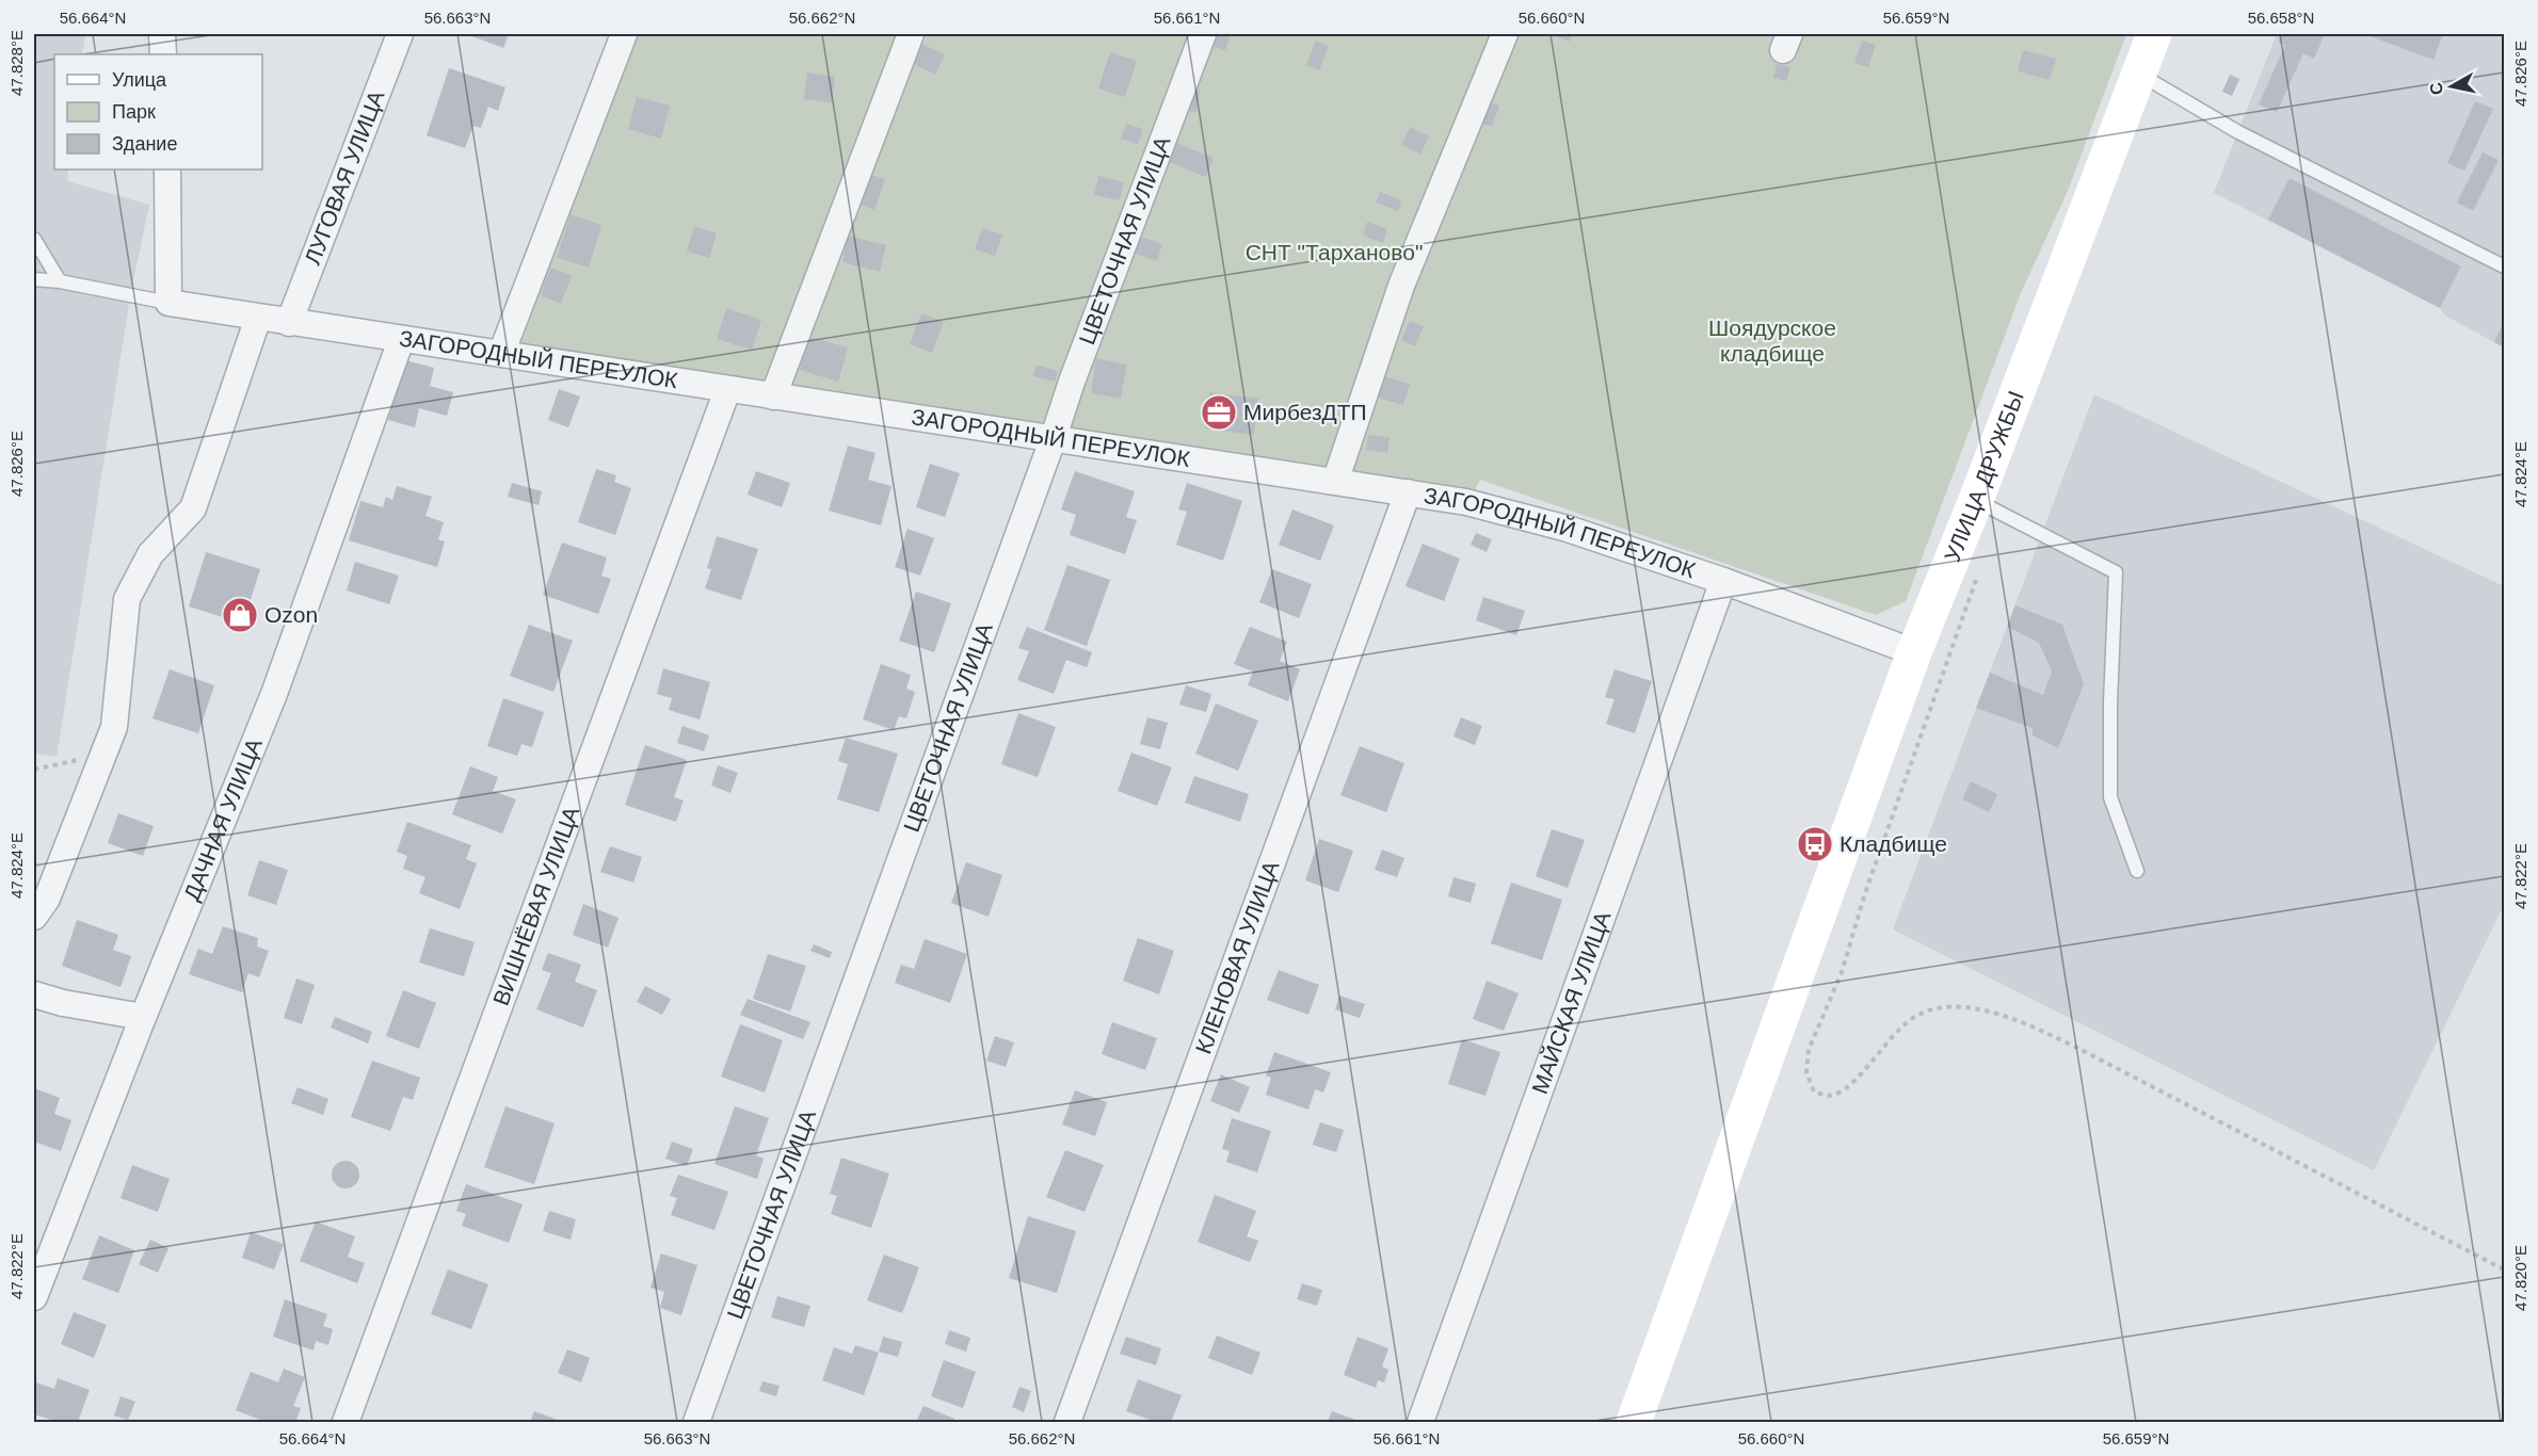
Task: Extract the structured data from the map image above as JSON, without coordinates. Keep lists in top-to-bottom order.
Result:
{
  "streets": {
    "main road": ["УЛИЦА ДРУЖБЫ"],
    "street": [
      "ЛУГОВАЯ УЛИЦА",
      "ЦВЕТОЧНАЯ УЛИЦА",
      "ЗАГОРОДНЫЙ ПЕРЕУЛОК",
      "ДАЧНАЯ УЛИЦА",
      "ВИШНЁВАЯ УЛИЦА",
      "КЛЕНОВАЯ УЛИЦА",
      "МАЙСКАЯ УЛИЦА"
    ]
  },
  "crossings": [
    ["ЛУГОВАЯ УЛИЦА", "ЗАГОРОДНЫЙ ПЕРЕУЛОК"],
    ["ЦВЕТОЧНАЯ УЛИЦА", "ЗАГОРОДНЫЙ ПЕРЕУЛОК"],
    ["ЗАГОРОДНЫЙ ПЕРЕУЛОК", "УЛИЦА ДРУЖБЫ"],
    ["ЗАГОРОДНЫЙ ПЕРЕУЛОК", "ДАЧНАЯ УЛИЦА"],
    ["ЗАГОРОДНЫЙ ПЕРЕУЛОК", "ВИШНЁВАЯ УЛИЦА"],
    ["ЗАГОРОДНЫЙ ПЕРЕУЛОК", "КЛЕНОВАЯ УЛИЦА"],
    ["ЗАГОРОДНЫЙ ПЕРЕУЛОК", "МАЙСКАЯ УЛИЦА"]
  ],
  "parks": ["СНТ \"Тарханово\"", "Шоядурское кладбище"],
  "places": {
    "office": ["МирбезДТП"],
    "shop": ["Ozon"],
    "bus stop": ["Кладбище"]
  },
  "legend": ["Улица", "Парк", "Здание"],
  "north": "left",
  "coordinates": [
    "56.664°N",
    "56.663°N",
    "56.662°N",
    "56.661°N",
    "56.660°N",
    "56.659°N",
    "56.658°N",
    "47.828°E",
    "47.826°E",
    "47.824°E",
    "47.822°E",
    "47.820°E"
  ]
}
